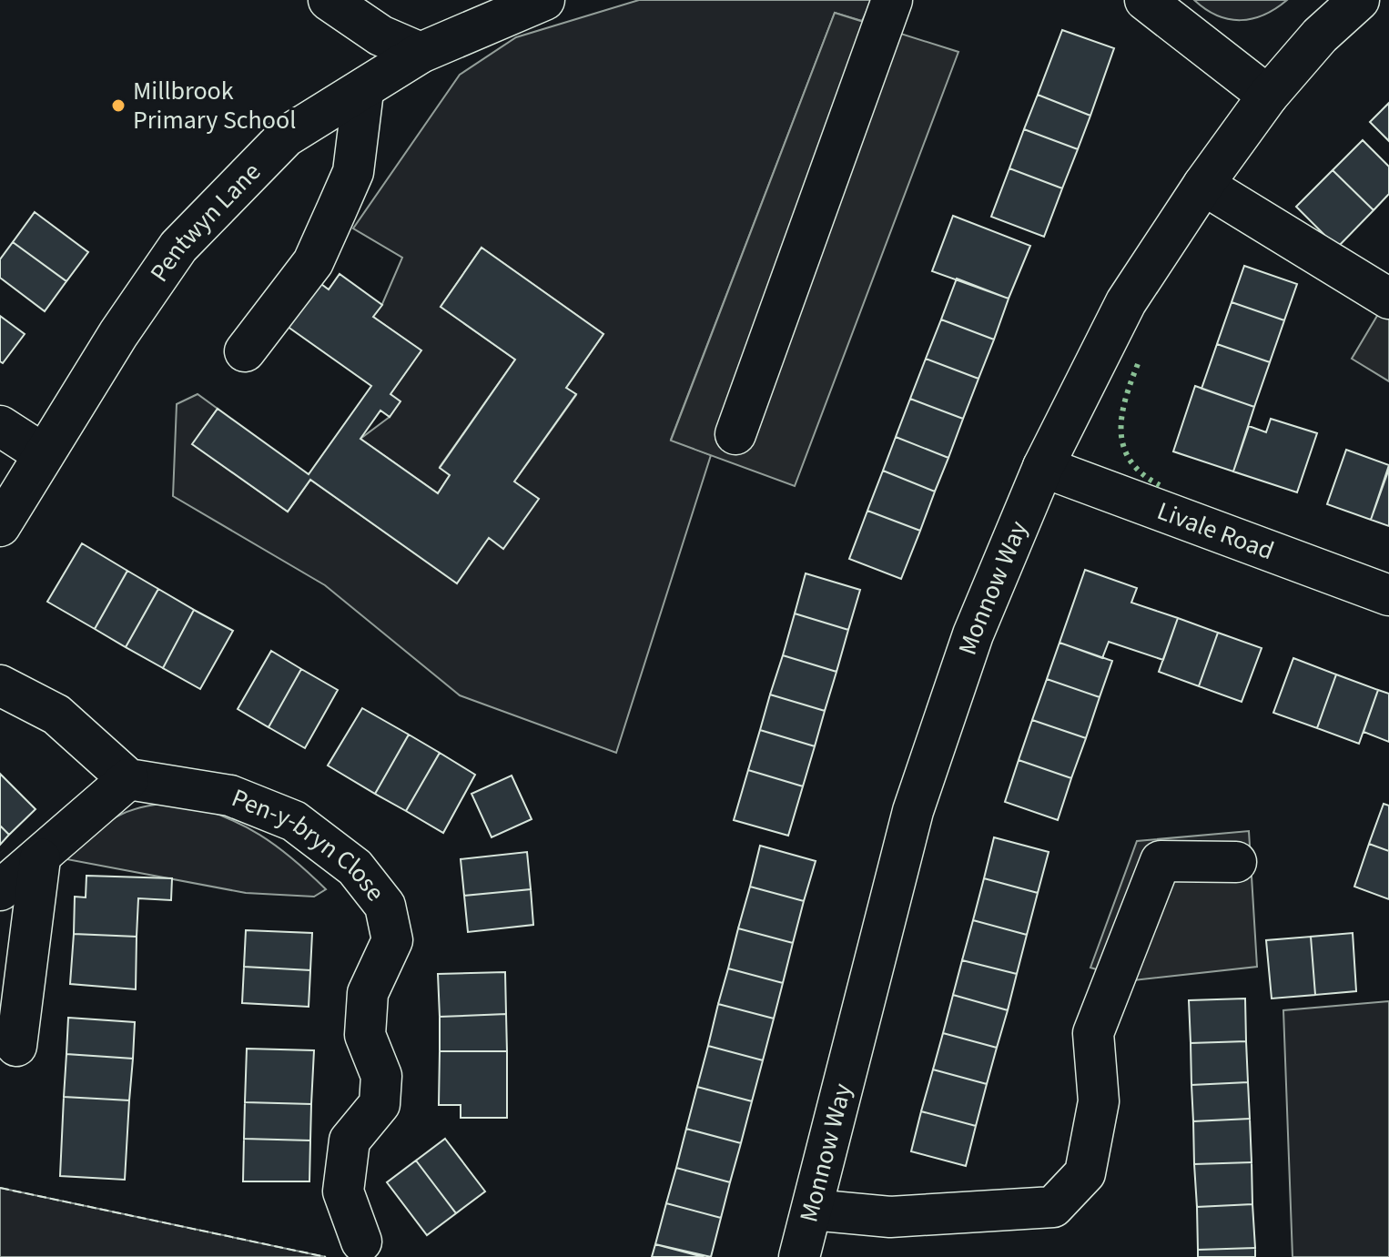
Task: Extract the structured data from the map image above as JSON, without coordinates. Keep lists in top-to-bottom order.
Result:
{
  "streets": {
    "street": [
      "Pentwyn Lane",
      "Livale Road",
      "Monnow Way",
      "Pen-y-bryn Close"
    ]
  },
  "crossings": [
    ["Livale Road", "Monnow Way"]
  ],
  "places": ["Millbrook Primary School"]
}
